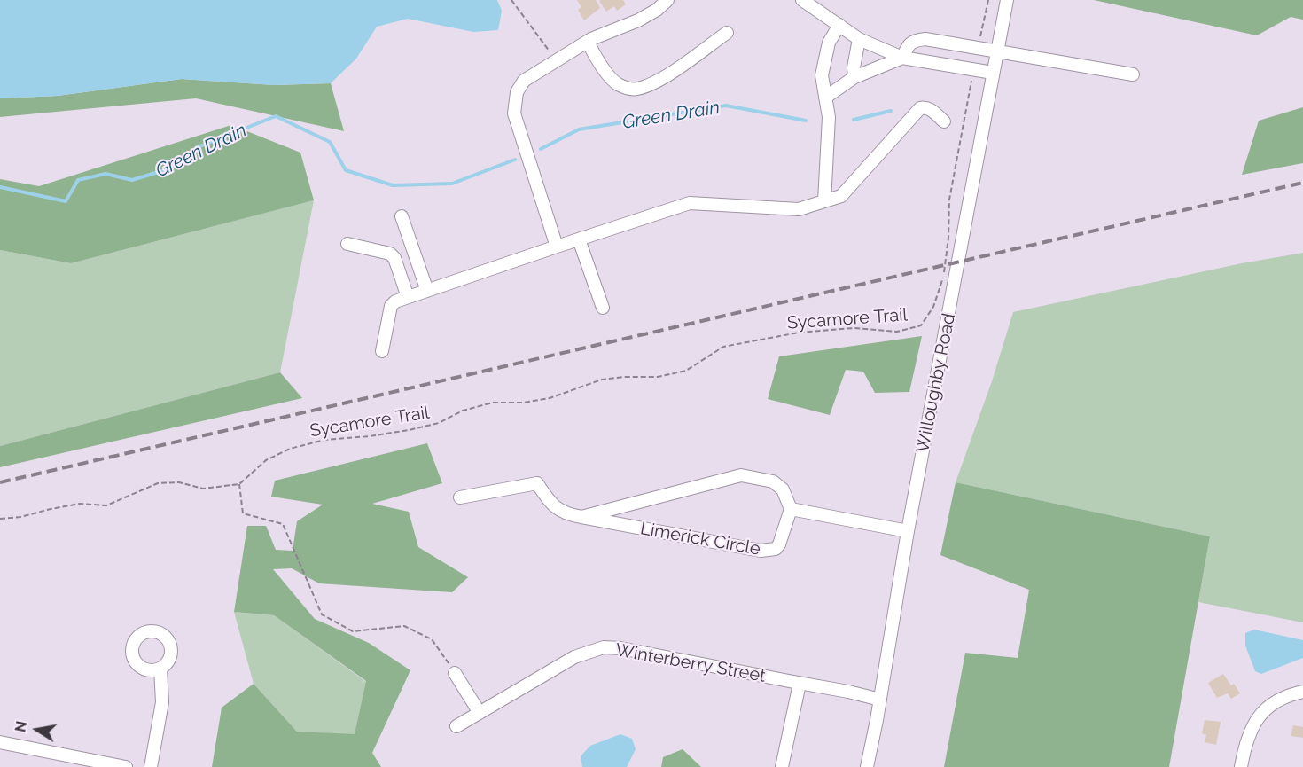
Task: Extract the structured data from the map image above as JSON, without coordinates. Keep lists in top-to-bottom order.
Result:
{
  "streets": {
    "street": ["Willoughby Road", "Limerick Circle", "Winterberry Street"],
    "path": ["Sycamore Trail"]
  },
  "crossings": [
    ["Willoughby Road", "Winterberry Street"]
  ],
  "water": ["Green Drain"],
  "north": "left"
}
